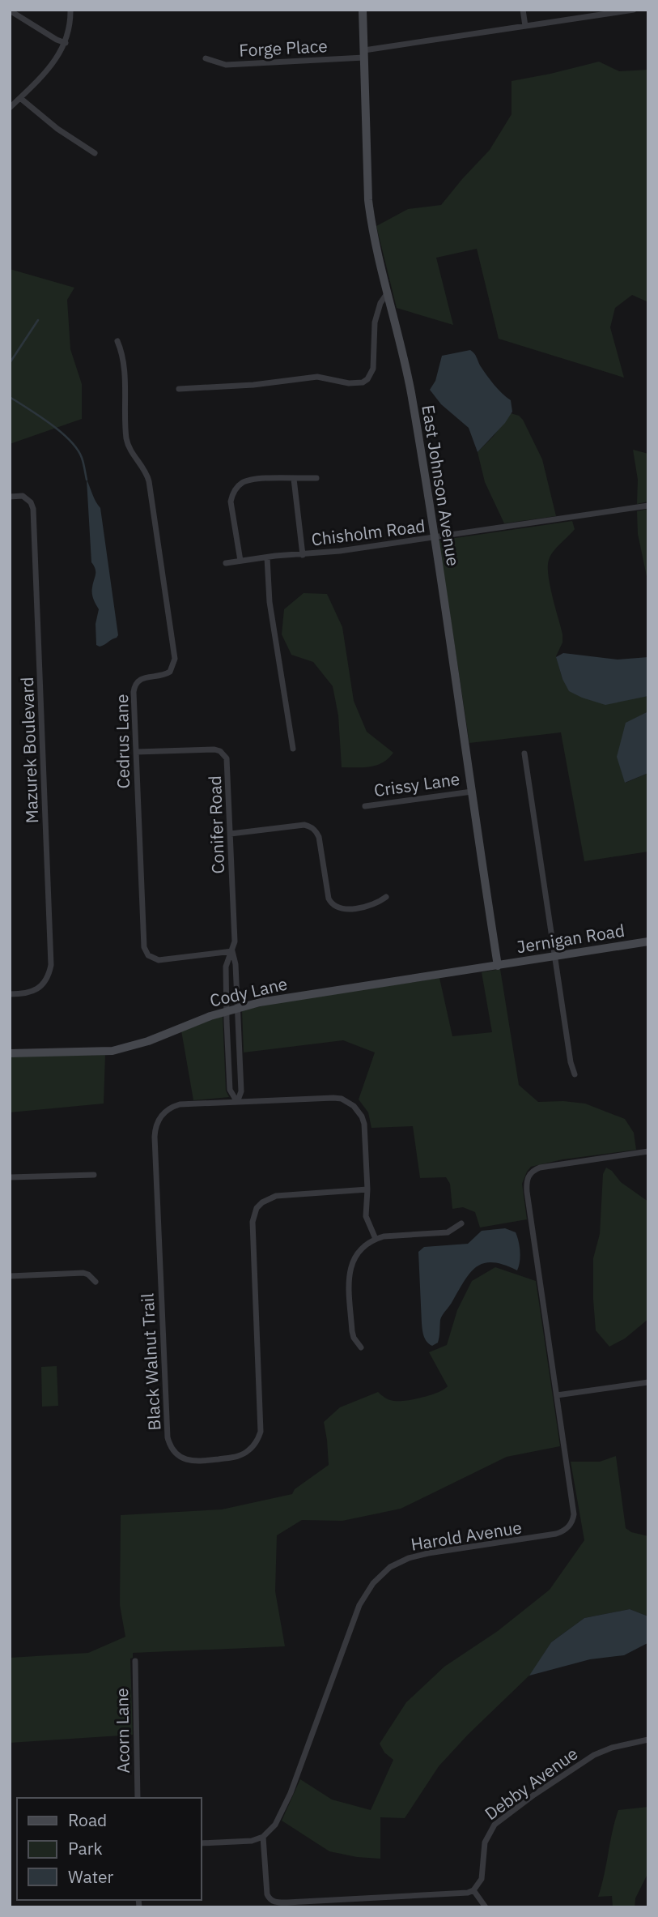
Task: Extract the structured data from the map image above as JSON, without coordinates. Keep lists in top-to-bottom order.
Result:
{
  "streets": {
    "main road": ["East Johnson Avenue", "Jernigan Road", "Cody Lane"],
    "street": [
      "Forge Place",
      "Chisholm Road",
      "Cedrus Lane",
      "Mazurek Boulevard",
      "Crissy Lane",
      "Conifer Road",
      "Black Walnut Trail",
      "Harold Avenue",
      "Acorn Lane",
      "Debby Avenue"
    ]
  },
  "crossings": [
    ["Forge Place", "East Johnson Avenue"],
    ["East Johnson Avenue", "Chisholm Road"],
    ["East Johnson Avenue", "Crissy Lane"],
    ["East Johnson Avenue", "Jernigan Road"],
    ["East Johnson Avenue", "Cody Lane"],
    ["Cedrus Lane", "Conifer Road"],
    ["Conifer Road", "Cody Lane"],
    ["Conifer Road", "Black Walnut Trail"],
    ["Jernigan Road", "Cody Lane"]
  ],
  "legend": ["Road", "Park", "Water"]
}
